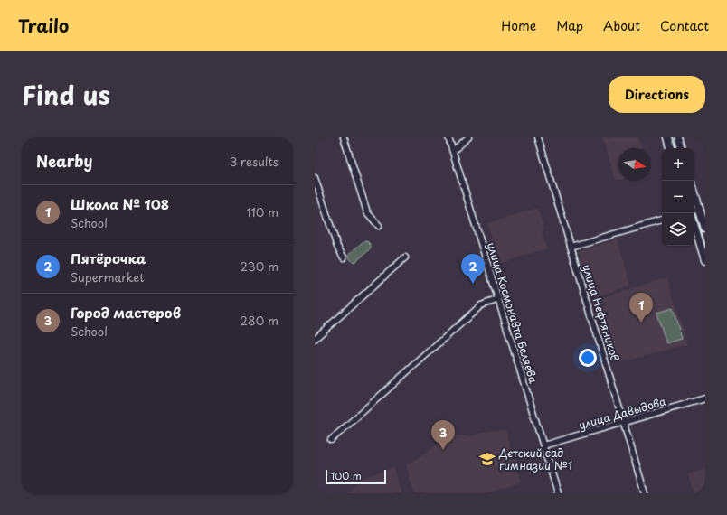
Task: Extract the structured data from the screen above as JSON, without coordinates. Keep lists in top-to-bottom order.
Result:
{
  "streets": {
    "street": ["улица Космонавта Беляева", "улица Нефтяников", "улица Давыдова"]
  },
  "crossings": [
    ["улица Космонавта Беляева", "улица Давыдова"],
    ["улица Нефтяников", "улица Давыдова"]
  ],
  "places": {
    "school or university": ["Детский сад гимназии №1"]
  },
  "scale_bar": "100 m",
  "north": "right",
  "page": {
    "header": "Trailo",
    "nav": [
      "Home",
      "Map",
      "About",
      "Contact"
    ],
    "title": "Find us",
    "buttons": "Directions",
    "heading": ["Nearby", "3 results"],
    "map_buttons": ["+", "−"],
    "list": [
      {
        "mark": "1",
        "name": "Школа № 108",
        "note": "School",
        "value": "110 m"
      },
      {
        "mark": "2",
        "name": "Пятёрочка",
        "note": "Supermarket",
        "value": "230 m"
      },
      {
        "mark": "3",
        "name": "Город мастеров",
        "note": "School",
        "value": "280 m"
      }
    ],
    "pins": ["2", "1", "3"],
    "scale": "100 m"
  }
}
